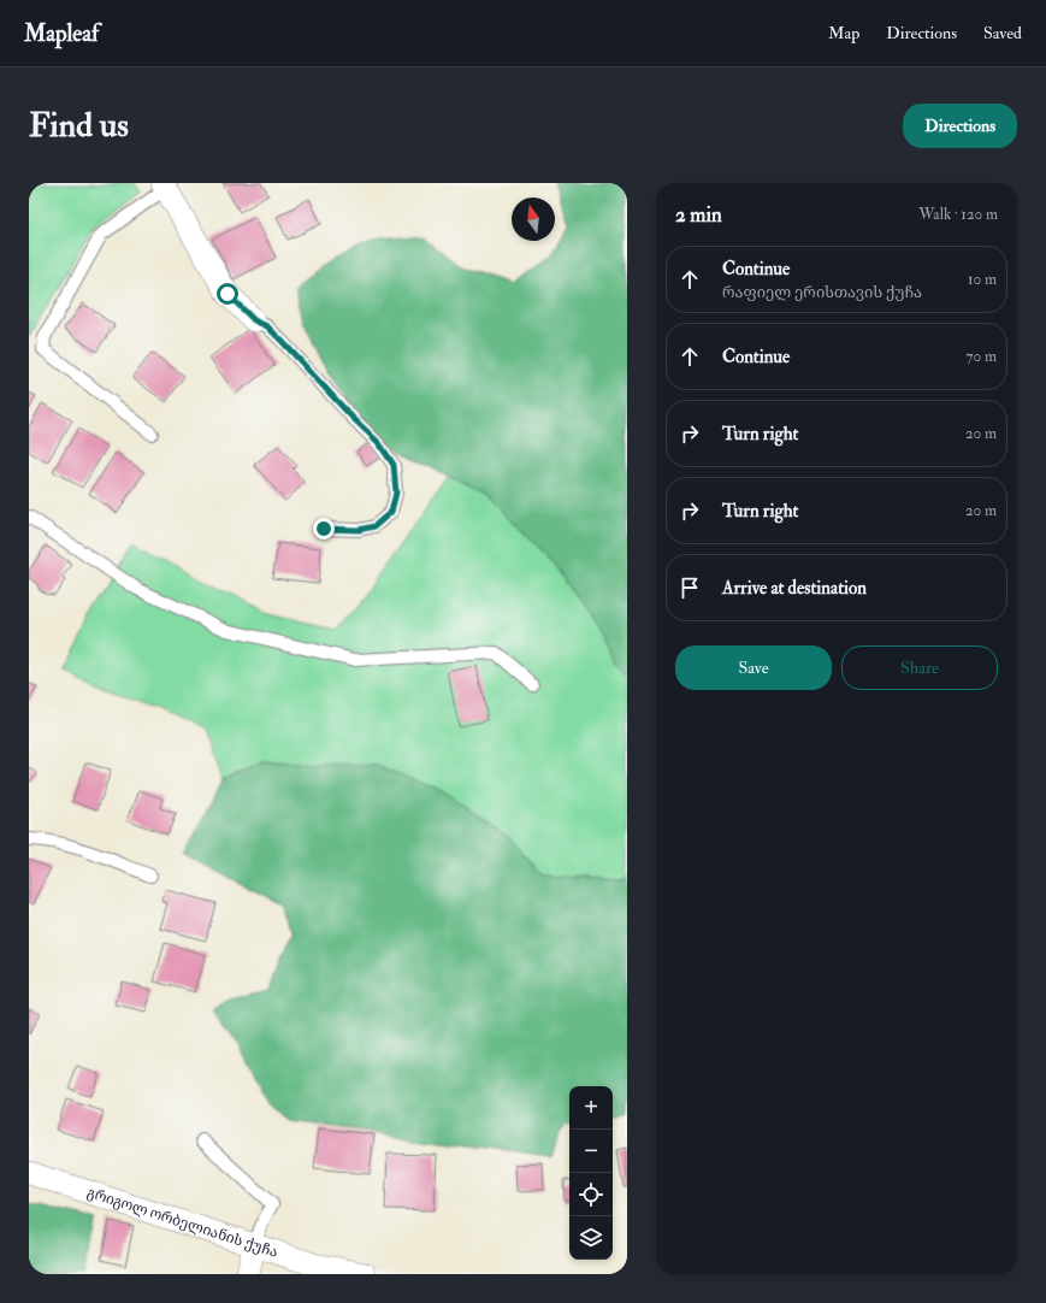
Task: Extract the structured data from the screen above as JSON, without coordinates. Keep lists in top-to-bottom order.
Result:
{
  "streets": {
    "street": ["გრიგოლ ორბელიანის ქუჩა"]
  },
  "north": "top",
  "page": {
    "header": "Mapleaf",
    "nav": ["Map", "Directions", "Saved"],
    "buttons": [
      "Directions",
      ["Save", "Share"]
    ],
    "title": "Find us",
    "heading": ["2 min", "Walk · 120 m"],
    "list": [
      ["Continue", "რაფიელ ერისთავის ქუჩა", "10 m"],
      ["Continue", "70 m"],
      ["Turn right", "20 m"],
      ["Turn right", "20 m"],
      "Arrive at destination"
    ],
    "map_buttons": ["+", "−"]
  }
}
